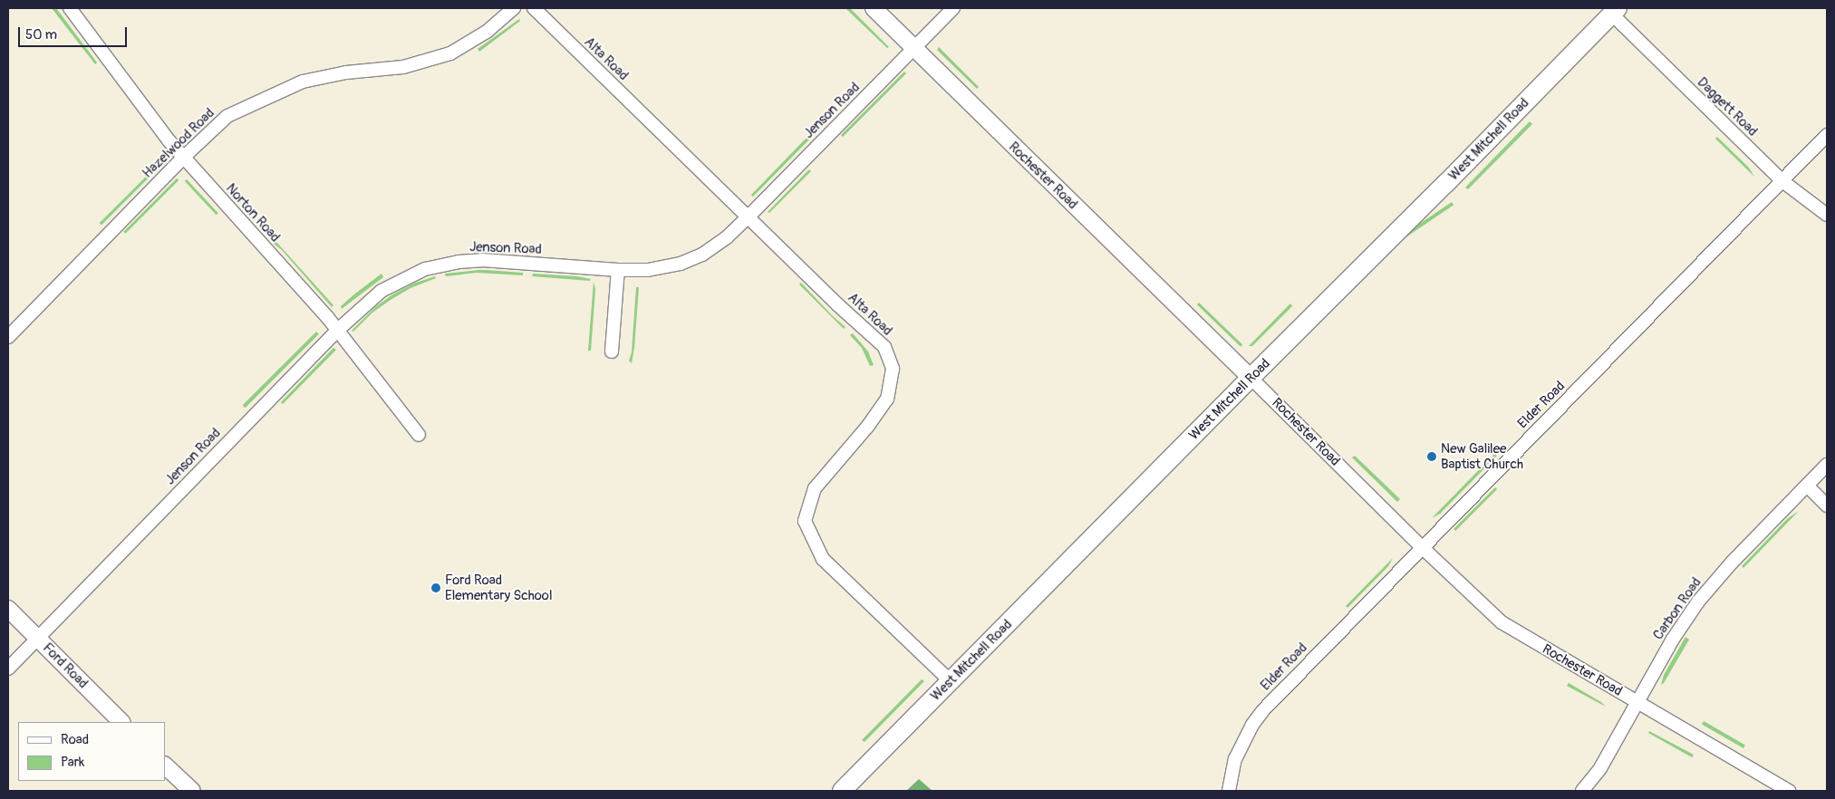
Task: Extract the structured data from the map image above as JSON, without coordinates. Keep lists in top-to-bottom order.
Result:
{
  "streets": {
    "main road": ["West Mitchell Road"],
    "street": [
      "Alta Road",
      "Daggett Road",
      "Jenson Road",
      "Hazelwood Road",
      "Rochester Road",
      "Norton Road",
      "Elder Road",
      "Carbon Road",
      "Ford Road"
    ]
  },
  "crossings": [
    ["Alta Road", "Jenson Road"],
    ["Alta Road", "West Mitchell Road"],
    ["Daggett Road", "West Mitchell Road"],
    ["Daggett Road", "Elder Road"],
    ["Jenson Road", "Rochester Road"],
    ["Jenson Road", "Norton Road"],
    ["Jenson Road", "Ford Road"],
    ["West Mitchell Road", "Rochester Road"],
    ["Hazelwood Road", "Norton Road"],
    ["Rochester Road", "Elder Road"],
    ["Rochester Road", "Carbon Road"]
  ],
  "places": ["New Galilee Baptist Church", "Ford Road Elementary School"],
  "legend": ["Road", "Park"],
  "scale_bar": "50 m"
}
